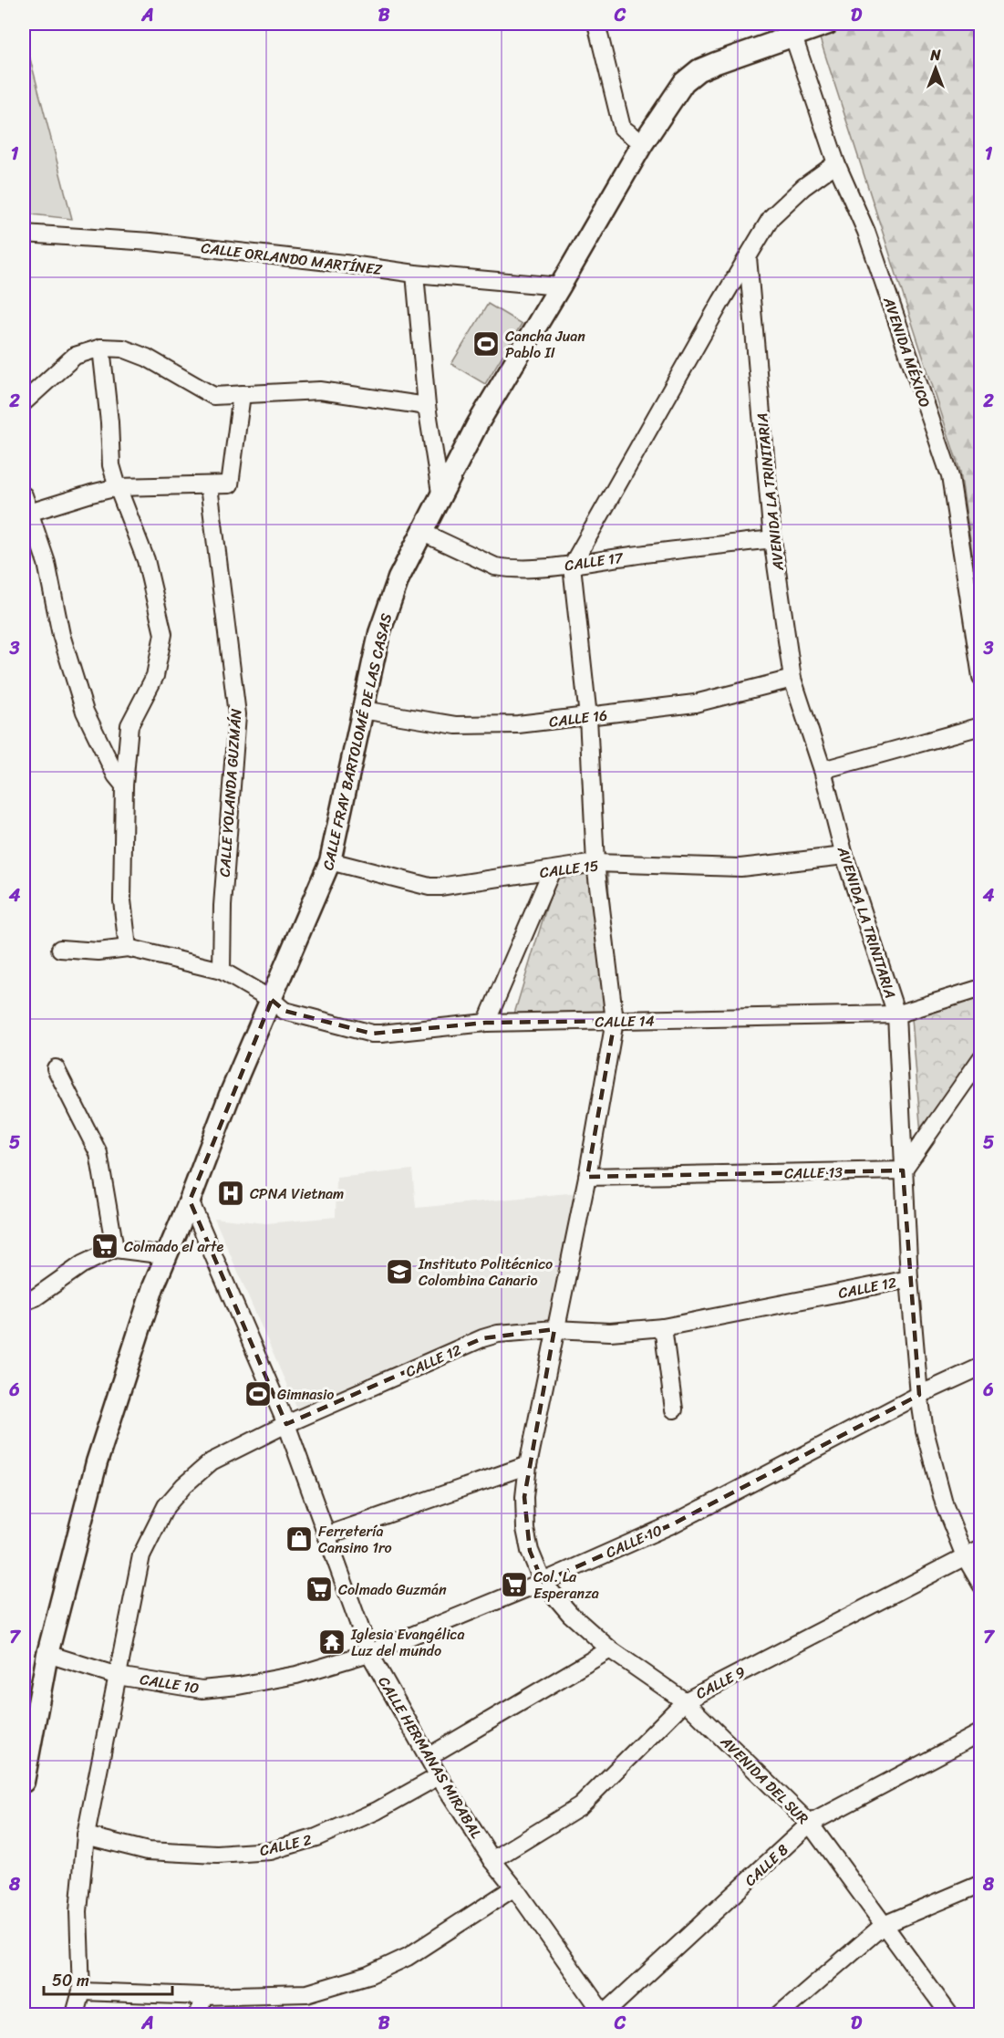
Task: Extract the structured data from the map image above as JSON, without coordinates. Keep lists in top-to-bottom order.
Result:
{
  "streets": {
    "main road": ["CALLE FRAY BARTOLOMÉ DE LAS CASAS"],
    "street": [
      "CALLE ORLANDO MARTÍNEZ",
      "AVENIDA MÉXICO",
      "AVENIDA LA TRINITARIA",
      "CALLE 17",
      "CALLE 16",
      "CALLE YOLANDA GUZMÁN",
      "CALLE 15",
      "CALLE 14",
      "CALLE 13",
      "CALLE 12",
      "CALLE 10",
      "CALLE 9",
      "CALLE HERMANAS MIRABAL",
      "AVENIDA DEL SUR",
      "CALLE 2",
      "CALLE 8"
    ]
  },
  "crossings": [
    ["CALLE ORLANDO MARTÍNEZ", "CALLE FRAY BARTOLOMÉ DE LAS CASAS"],
    ["AVENIDA MÉXICO", "CALLE FRAY BARTOLOMÉ DE LAS CASAS"],
    ["AVENIDA LA TRINITARIA", "CALLE 17"],
    ["AVENIDA LA TRINITARIA", "CALLE 16"],
    ["AVENIDA LA TRINITARIA", "CALLE 15"],
    ["AVENIDA LA TRINITARIA", "CALLE 14"],
    ["AVENIDA LA TRINITARIA", "CALLE 13"],
    ["AVENIDA LA TRINITARIA", "CALLE 12"],
    ["AVENIDA LA TRINITARIA", "CALLE 10"],
    ["AVENIDA LA TRINITARIA", "CALLE 9"],
    ["CALLE 17", "CALLE FRAY BARTOLOMÉ DE LAS CASAS"],
    ["CALLE 17", "AVENIDA DEL SUR"],
    ["CALLE 16", "CALLE FRAY BARTOLOMÉ DE LAS CASAS"],
    ["CALLE 16", "AVENIDA DEL SUR"],
    ["CALLE FRAY BARTOLOMÉ DE LAS CASAS", "CALLE 15"],
    ["CALLE FRAY BARTOLOMÉ DE LAS CASAS", "CALLE 14"],
    ["CALLE FRAY BARTOLOMÉ DE LAS CASAS", "CALLE 10"],
    ["CALLE FRAY BARTOLOMÉ DE LAS CASAS", "CALLE HERMANAS MIRABAL"],
    ["CALLE YOLANDA GUZMÁN", "CALLE 14"],
    ["CALLE 15", "AVENIDA DEL SUR"],
    ["CALLE 14", "AVENIDA DEL SUR"],
    ["CALLE 13", "AVENIDA DEL SUR"],
    ["CALLE 12", "CALLE 10"],
    ["CALLE 12", "CALLE HERMANAS MIRABAL"],
    ["CALLE 12", "AVENIDA DEL SUR"],
    ["CALLE 12", "CALLE 2"],
    ["CALLE 10", "CALLE HERMANAS MIRABAL"],
    ["CALLE 10", "AVENIDA DEL SUR"],
    ["CALLE 9", "CALLE HERMANAS MIRABAL"],
    ["CALLE 9", "AVENIDA DEL SUR"],
    ["CALLE HERMANAS MIRABAL", "CALLE 2"],
    ["CALLE HERMANAS MIRABAL", "CALLE 8"],
    ["AVENIDA DEL SUR", "CALLE 8"]
  ],
  "places": {
    "sports": ["Cancha Juan Pablo II", "Gimnasio"],
    "hospital": ["CPNA Vietnam"],
    "supermarket": ["Colmado el arte", "Col. La Esperanza", "Colmado Guzmán"],
    "school or university": ["Instituto Politécnico Colombina Canario"],
    "shop": ["Ferretería Cansino 1ro"],
    "temple": ["Iglesia Evangélica Luz del mundo"]
  },
  "scale_bar": "50 m",
  "north": "top",
  "grid": {
    "columns": [
      "A",
      "B",
      "C",
      "D"
    ],
    "rows": [
      "1",
      "2",
      "3",
      "4",
      "5",
      "6",
      "7",
      "8"
    ]
  }
}
